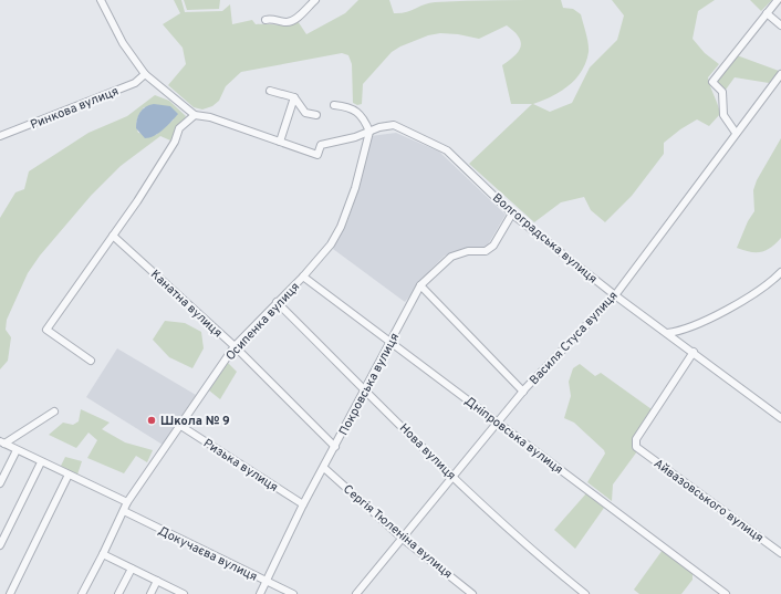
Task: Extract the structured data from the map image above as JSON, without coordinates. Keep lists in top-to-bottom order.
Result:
{
  "streets": {
    "street": [
      "Ринкова вулиця",
      "Волгоградська вулиця",
      "Канатна вулиця",
      "Осипенка вулиця",
      "Василя Стуса вулиця",
      "Покровська вулиця",
      "Дніпровська вулиця",
      "Нова вулиця",
      "Ризька вулиця",
      "Айвазовського вулиця",
      "Сергія Тюленіна вулиця",
      "Докучаєва вулиця"
    ]
  },
  "crossings": [
    ["Волгоградська вулиця", "Осипенка вулиця"],
    ["Волгоградська вулиця", "Василя Стуса вулиця"],
    ["Волгоградська вулиця", "Покровська вулиця"],
    ["Волгоградська вулиця", "Айвазовського вулиця"],
    ["Канатна вулиця", "Осипенка вулиця"],
    ["Канатна вулиця", "Покровська вулиця"],
    ["Осипенка вулиця", "Дніпровська вулиця"],
    ["Осипенка вулиця", "Нова вулиця"],
    ["Осипенка вулиця", "Ризька вулиця"],
    ["Осипенка вулиця", "Докучаєва вулиця"],
    ["Василя Стуса вулиця", "Дніпровська вулиця"],
    ["Василя Стуса вулиця", "Нова вулиця"],
    ["Василя Стуса вулиця", "Сергія Тюленіна вулиця"],
    ["Покровська вулиця", "Дніпровська вулиця"],
    ["Покровська вулиця", "Нова вулиця"],
    ["Покровська вулиця", "Ризька вулиця"],
    ["Покровська вулиця", "Сергія Тюленіна вулиця"],
    ["Покровська вулиця", "Докучаєва вулиця"]
  ],
  "places": ["Школа № 9"]
}
